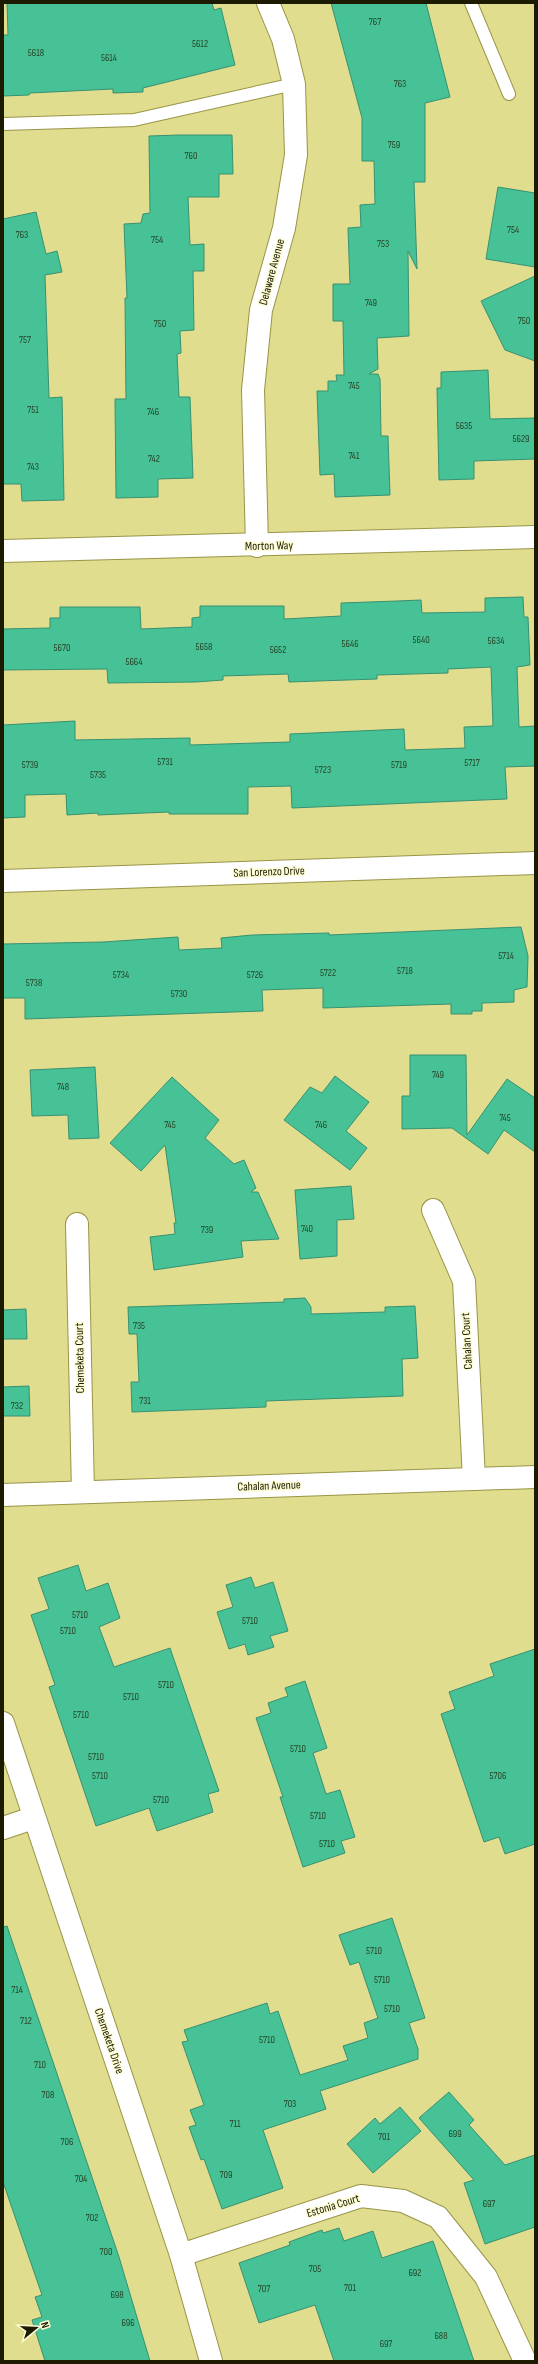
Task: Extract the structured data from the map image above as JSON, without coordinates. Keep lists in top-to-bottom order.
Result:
{
  "streets": {
    "street": [
      "Delaware Avenue",
      "Morton Way",
      "San Lorenzo Drive",
      "Cahalan Court",
      "Chemeketa Court",
      "Cahalan Avenue",
      "Chemeketa Drive",
      "Estonia Court"
    ]
  },
  "crossings": [
    ["Delaware Avenue", "Morton Way"],
    ["Cahalan Court", "Cahalan Avenue"],
    ["Chemeketa Court", "Cahalan Avenue"],
    ["Chemeketa Drive", "Estonia Court"]
  ],
  "house_numbers": [
    "767",
    "5612",
    "5618",
    "5614",
    "763",
    "759",
    "760",
    "754",
    "763",
    "754",
    "753",
    "749",
    "750",
    "750",
    "757",
    "745",
    "751",
    "746",
    "5635",
    "5629",
    "741",
    "742",
    "743",
    "5640",
    "5634",
    "5646",
    "5658",
    "5670",
    "5652",
    "5664",
    "5731",
    "5717",
    "5739",
    "5719",
    "5723",
    "5735",
    "5714",
    "5718",
    "5722",
    "5734",
    "5726",
    "5738",
    "5730",
    "749",
    "748",
    "745",
    "745",
    "746",
    "740",
    "739",
    "735",
    "731",
    "732",
    "5710",
    "5710",
    "5710",
    "5710",
    "5710",
    "5710",
    "5710",
    "5710",
    "5710",
    "5706",
    "5710",
    "5710",
    "5710",
    "5710",
    "5710",
    "714",
    "5710",
    "712",
    "5710",
    "710",
    "708",
    "703",
    "711",
    "699",
    "701",
    "706",
    "709",
    "704",
    "697",
    "702",
    "700",
    "705",
    "692",
    "701",
    "707",
    "698",
    "696",
    "688",
    "697"
  ],
  "north": "right"
}
